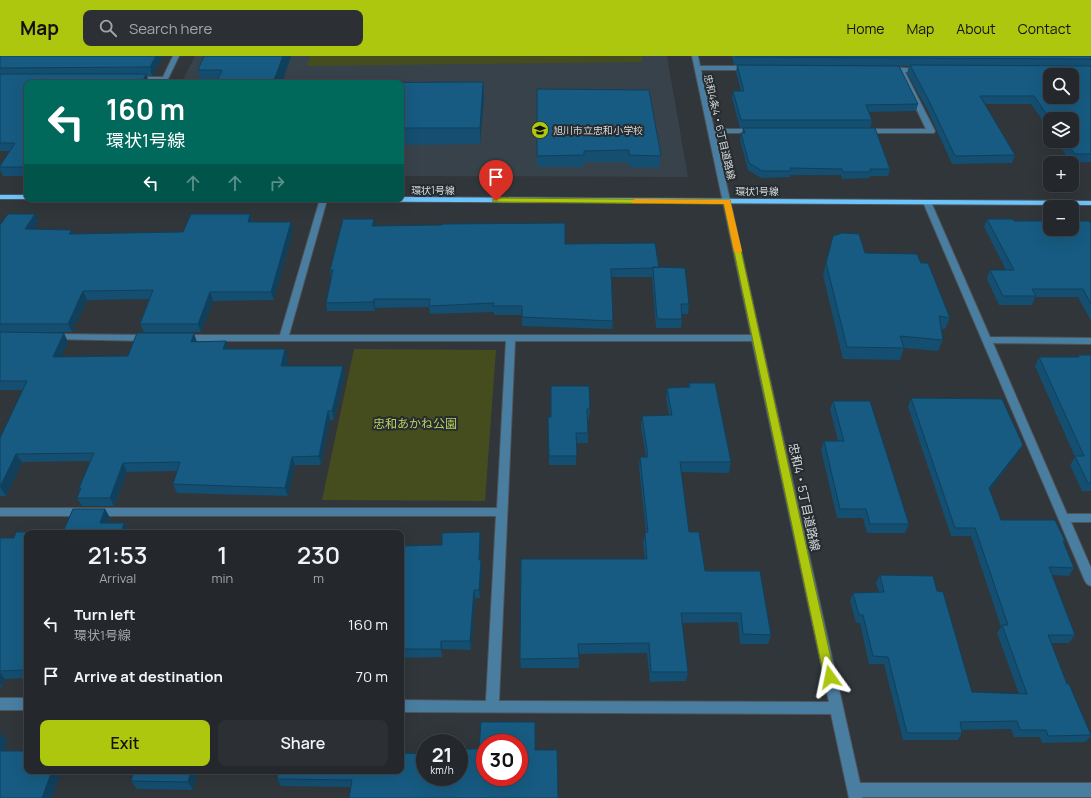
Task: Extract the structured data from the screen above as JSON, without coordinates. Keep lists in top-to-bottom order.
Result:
{
  "streets": {
    "main road": ["環状1号線"],
    "street": ["忠和4条4・6丁目道路線", "忠和4・5丁目道路線"]
  },
  "crossings": [
    ["忠和4条4・6丁目道路線", "環状1号線"],
    ["忠和4条4・6丁目道路線", "忠和4・5丁目道路線"],
    ["環状1号線", "忠和4・5丁目道路線"]
  ],
  "parks": ["忠和あかね公園"],
  "places": {
    "school or university": ["旭川市立忠和小学校"]
  },
  "page": {
    "header": "Map",
    "search": "Search here",
    "nav": [
      "Home",
      "Map",
      "About",
      "Contact"
    ],
    "map_buttons": ["+", "−"],
    "turn": ["160 m", "環状1号線"],
    "eta": [
      "21:53",
      "Arrival",
      "1",
      "min",
      "230",
      "m"
    ],
    "list": [
      {
        "name": "Turn left",
        "note": "環状1号線",
        "value": "160 m"
      },
      {
        "name": "Arrive at destination",
        "value": "70 m"
      }
    ],
    "buttons": ["Exit", "Share"],
    "speed": "21 km/h",
    "limit": "30"
  }
}
